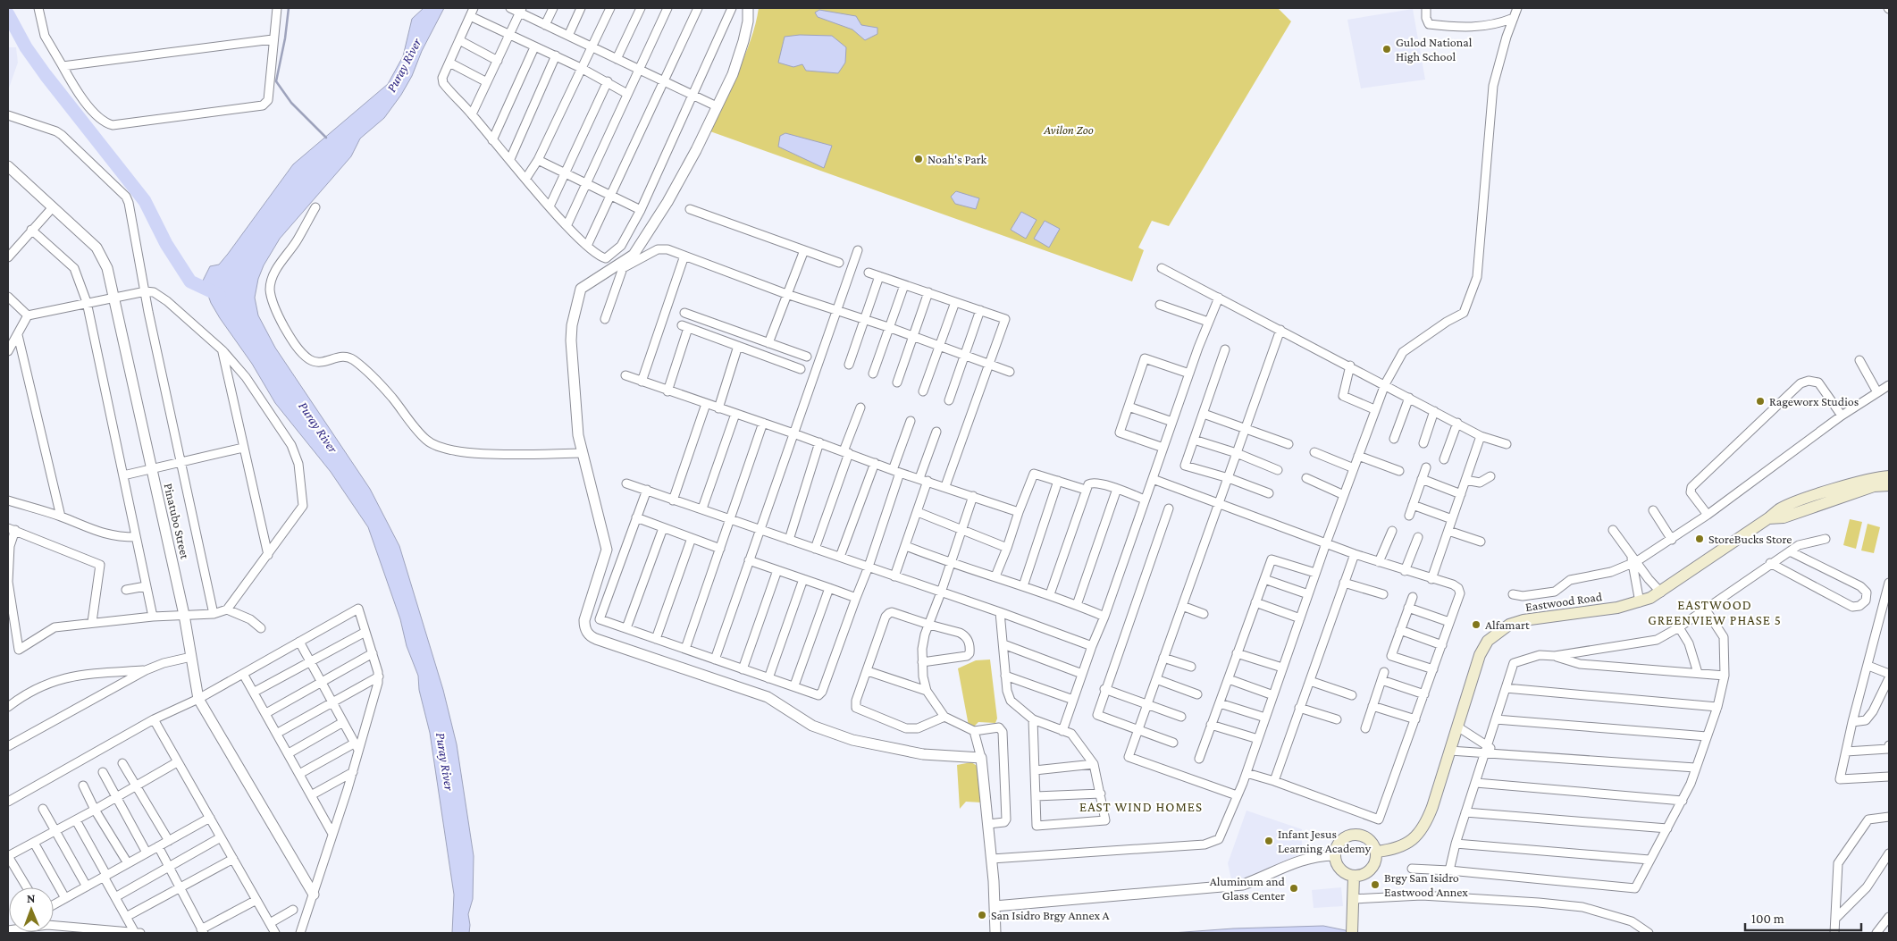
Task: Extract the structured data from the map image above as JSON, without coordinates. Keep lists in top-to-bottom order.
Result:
{
  "streets": {
    "main road": ["Eastwood Road"],
    "street": ["Pinatubo Street"]
  },
  "districts": ["EASTWOOD GREENVIEW PHASE 5", "EAST WIND HOMES"],
  "water": ["Puray River"],
  "parks": ["Avilon Zoo"],
  "places": [
    "Gulod National High School",
    "Noah's Park",
    "Rageworx Studios",
    "StoreBucks Store",
    "Alfamart",
    "Infant Jesus Learning Academy",
    "Brgy San Isidro Eastwood Annex",
    "Aluminum and Glass Center",
    "San Isidro Brgy Annex A"
  ],
  "scale_bar": "100 m",
  "north": "top"
}
